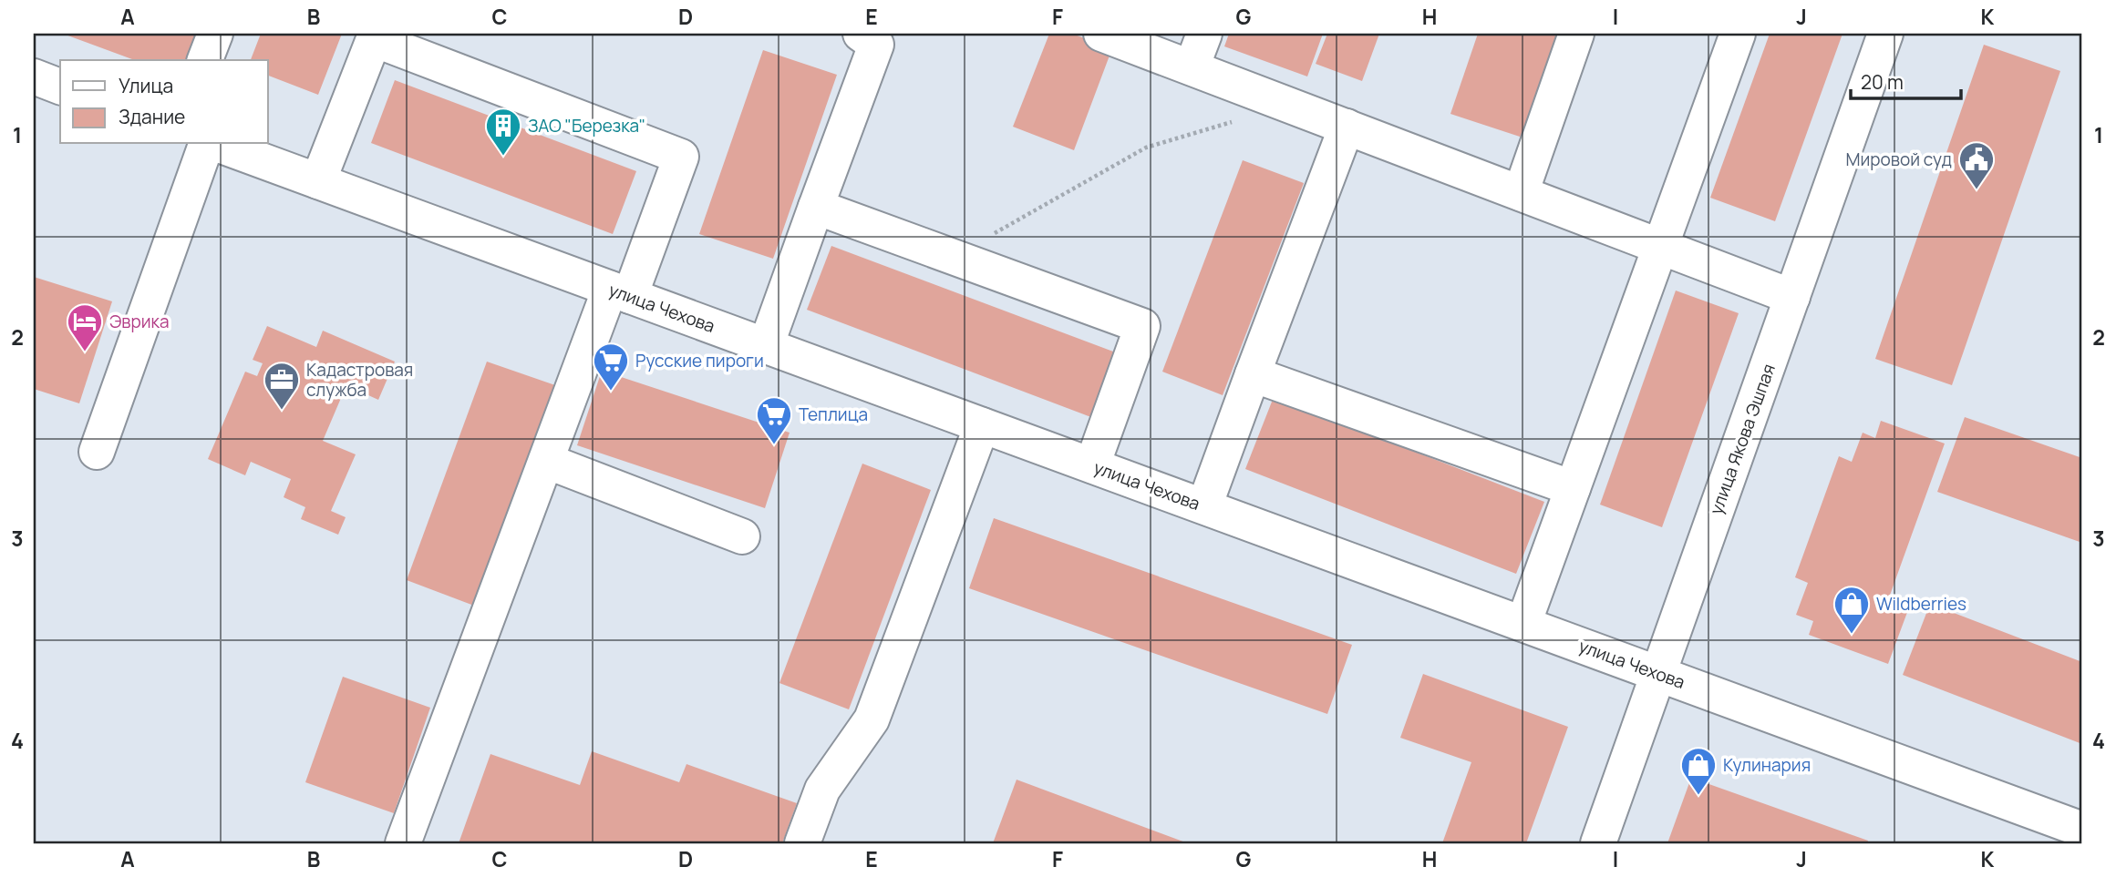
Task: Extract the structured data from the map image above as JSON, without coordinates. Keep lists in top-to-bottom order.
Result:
{
  "streets": {
    "street": ["улица Чехова", "улица Якова Эшпая"]
  },
  "crossings": [
    ["улица Чехова", "улица Якова Эшпая"]
  ],
  "places": {
    "building": ["ЗАО \"Березка\""],
    "public building": ["Мировой суд"],
    "hotel": ["Эврика"],
    "supermarket": ["Русские пироги", "Теплица"],
    "office": ["Кадастровая служба"],
    "shop": ["Wildberries", "Кулинария"]
  },
  "legend": ["Улица", "Здание"],
  "scale_bar": "20 m",
  "grid": {
    "columns": [
      "A",
      "B",
      "C",
      "D",
      "E",
      "F",
      "G",
      "H",
      "I",
      "J",
      "K"
    ],
    "rows": [
      "1",
      "2",
      "3",
      "4"
    ]
  }
}
